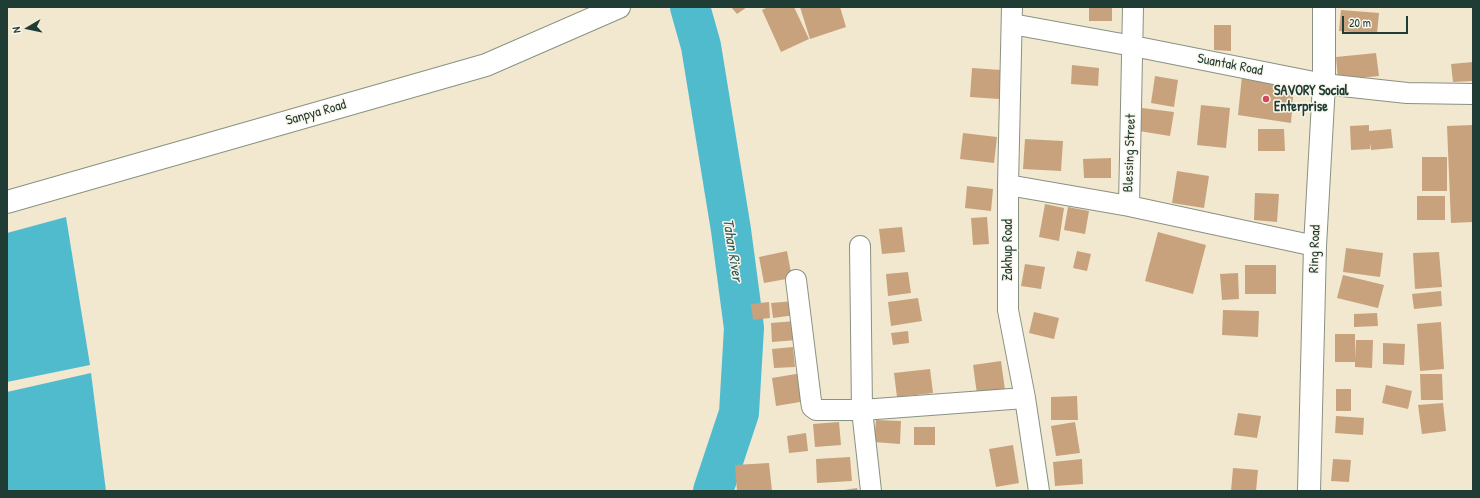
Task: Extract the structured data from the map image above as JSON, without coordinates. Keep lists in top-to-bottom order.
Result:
{
  "streets": {
    "street": [
      "Suantak Road",
      "Sanpya Road",
      "Blessing Street",
      "Ring Road",
      "Zakhup Road"
    ]
  },
  "crossings": [
    ["Suantak Road", "Blessing Street"],
    ["Suantak Road", "Ring Road"],
    ["Suantak Road", "Zakhup Road"],
    ["Blessing Street", "Ring Road"]
  ],
  "water": ["Tahan River"],
  "places": ["SAVORY Social Enterprise"],
  "scale_bar": "20 m",
  "north": "left"
}
